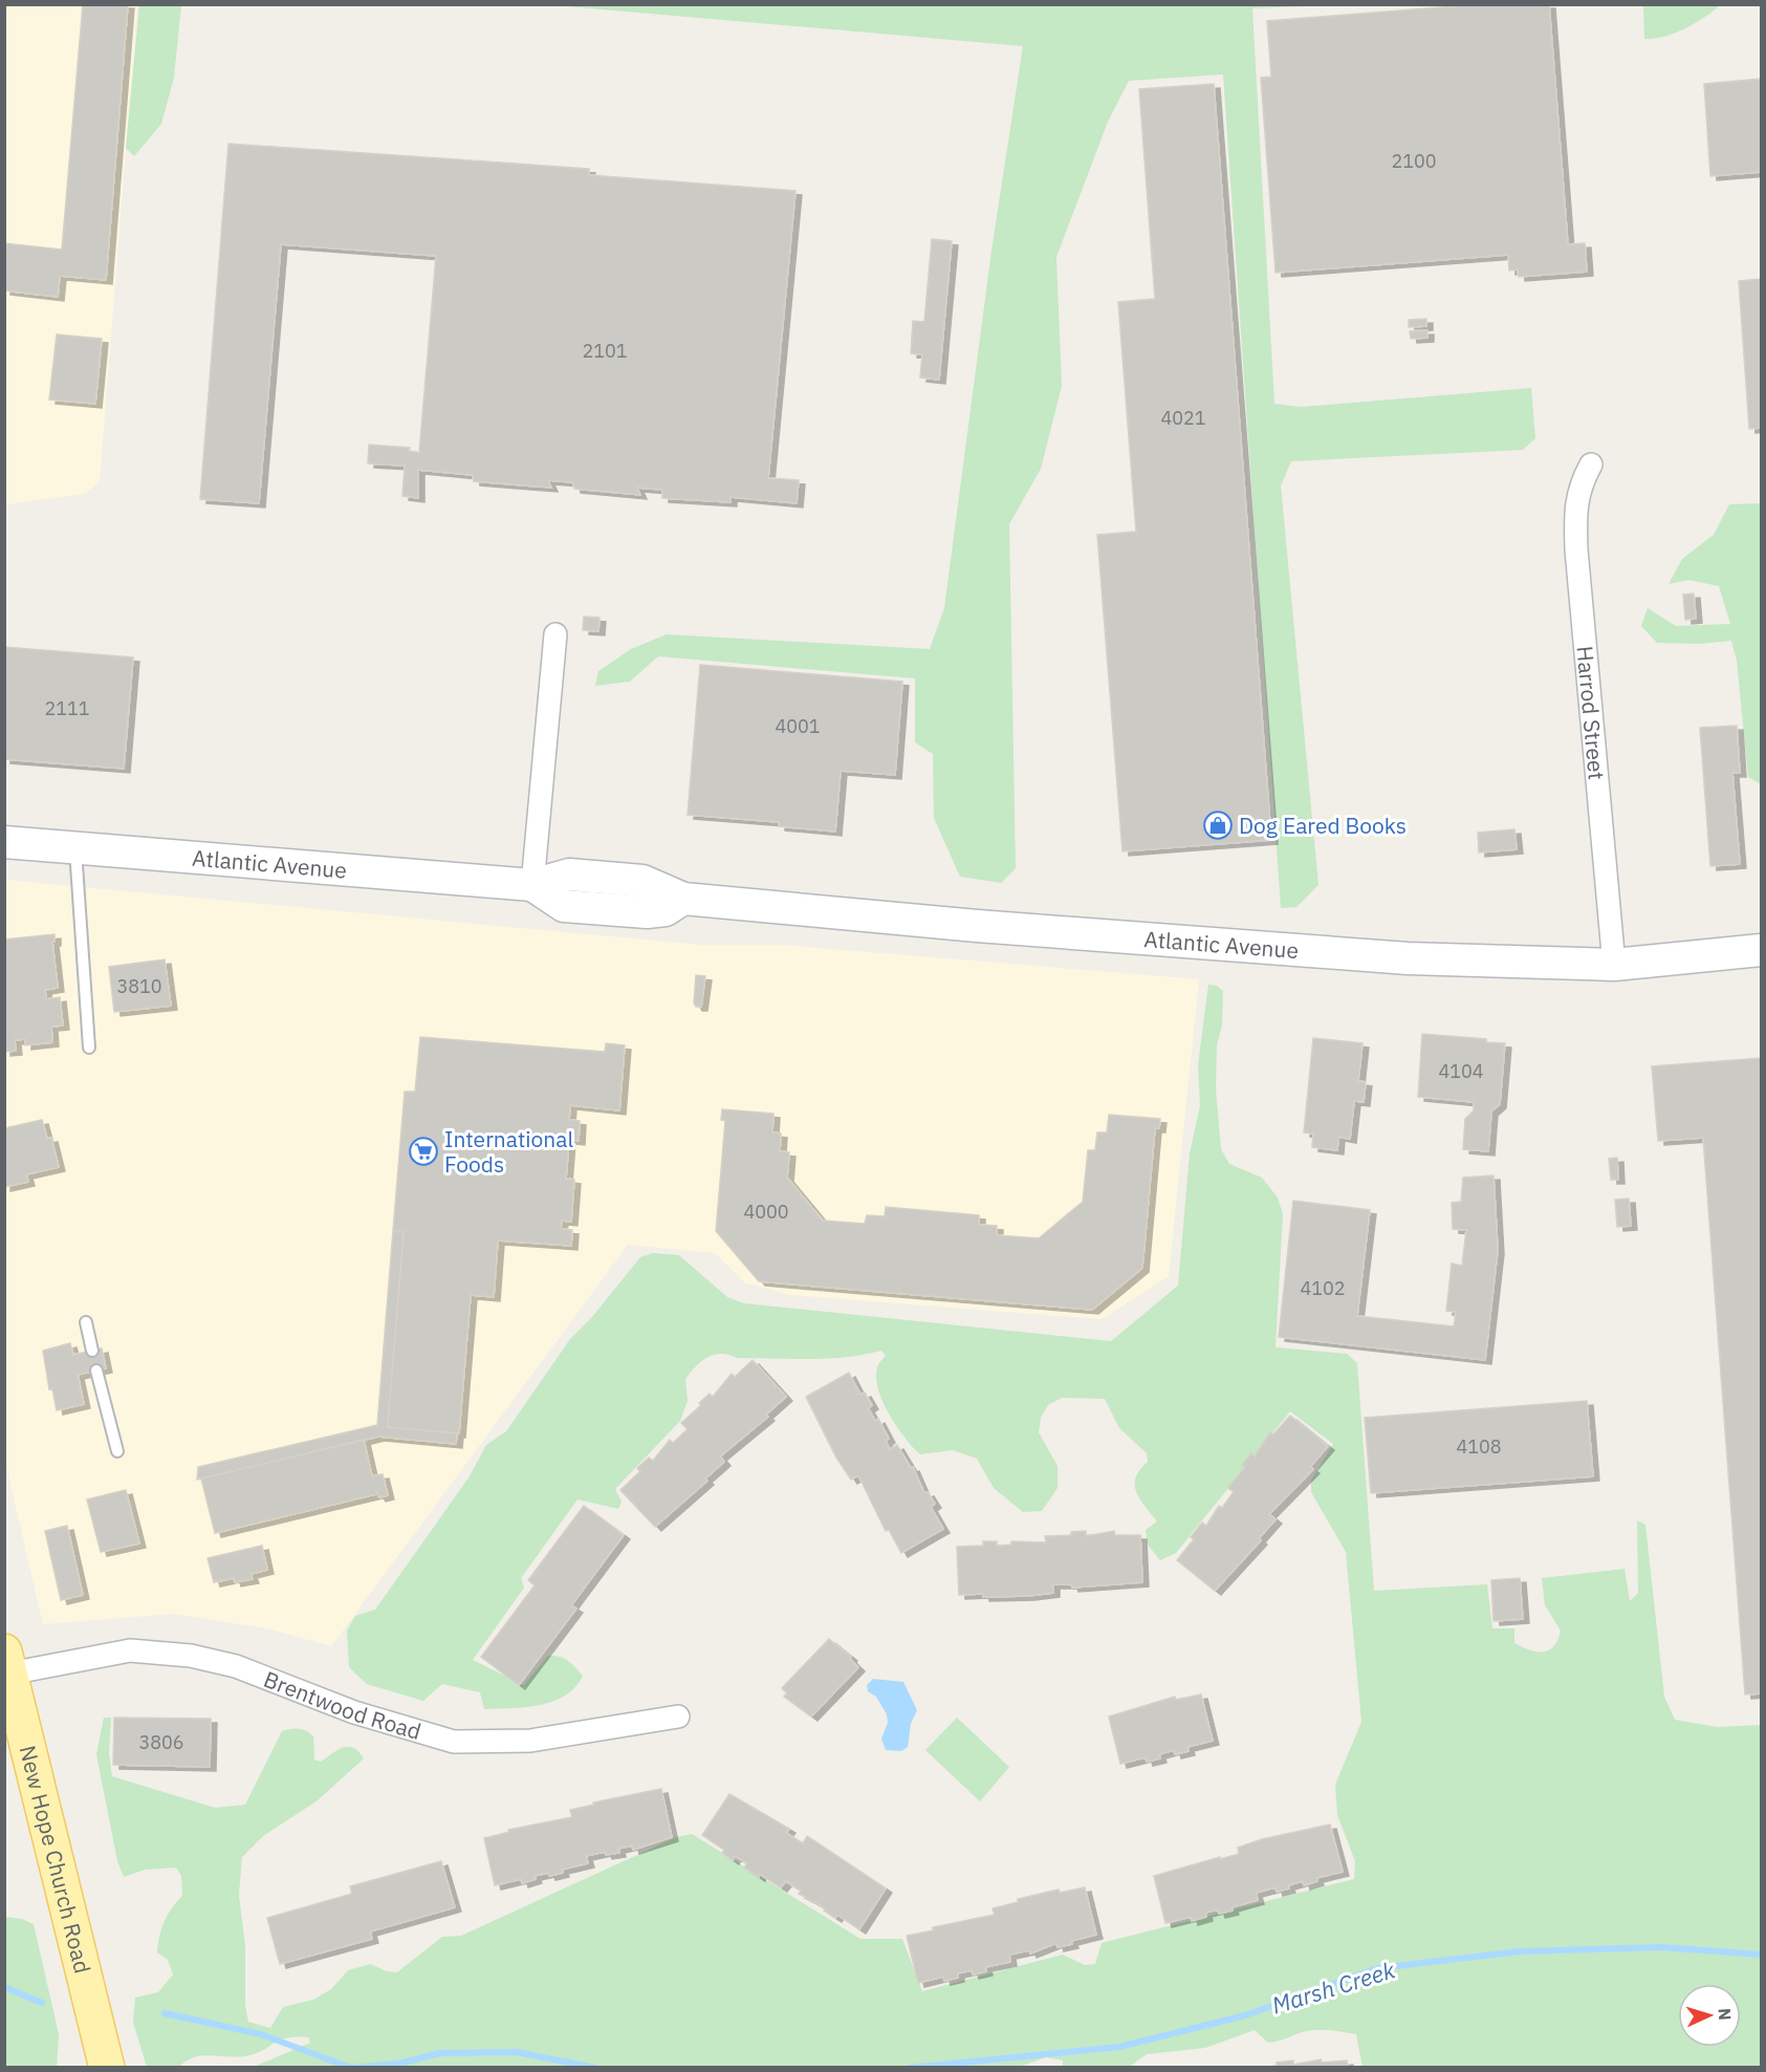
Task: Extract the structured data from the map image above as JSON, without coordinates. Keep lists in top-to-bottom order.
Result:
{
  "streets": {
    "main road": ["Atlantic Avenue", "New Hope Church Road"],
    "street": ["Harrod Street", "Brentwood Road"]
  },
  "crossings": [
    ["Harrod Street", "Atlantic Avenue"],
    ["Brentwood Road", "New Hope Church Road"]
  ],
  "water": ["Marsh Creek"],
  "places": {
    "shop": ["Dog Eared Books"],
    "supermarket": ["International Foods"]
  },
  "house_numbers": [
    "2100",
    "2101",
    "4021",
    "2111",
    "4001",
    "3810",
    "4104",
    "4000",
    "4102",
    "4108",
    "3806"
  ],
  "north": "right"
}
